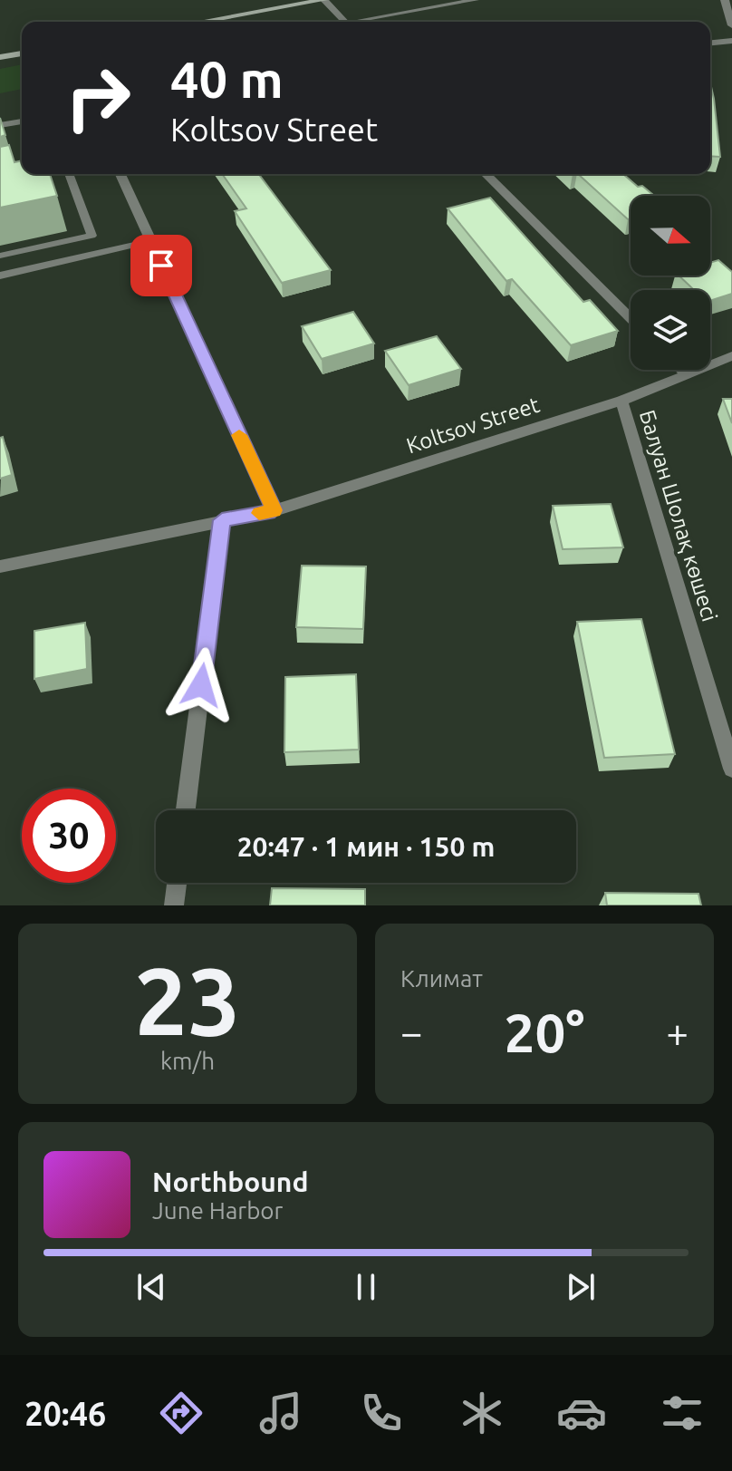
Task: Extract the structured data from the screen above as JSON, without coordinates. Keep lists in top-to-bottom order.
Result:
{
  "streets": {
    "street": ["Koltsov Street", "Балуан Шолақ көшесі"]
  },
  "crossings": [
    ["Koltsov Street", "Балуан Шолақ көшесі"]
  ],
  "north": "right",
  "page": {
    "turn": ["40 m", "Koltsov Street"],
    "limit": "30",
    "trip": "20:47 · 1 мин · 150 m",
    "tile": [
      ["23", "km/h"],
      "Климат"
    ],
    "heat": ["−", "20°", "+"],
    "song": ["Northbound", "June Harbor"],
    "tabs": "20:46"
  }
}
